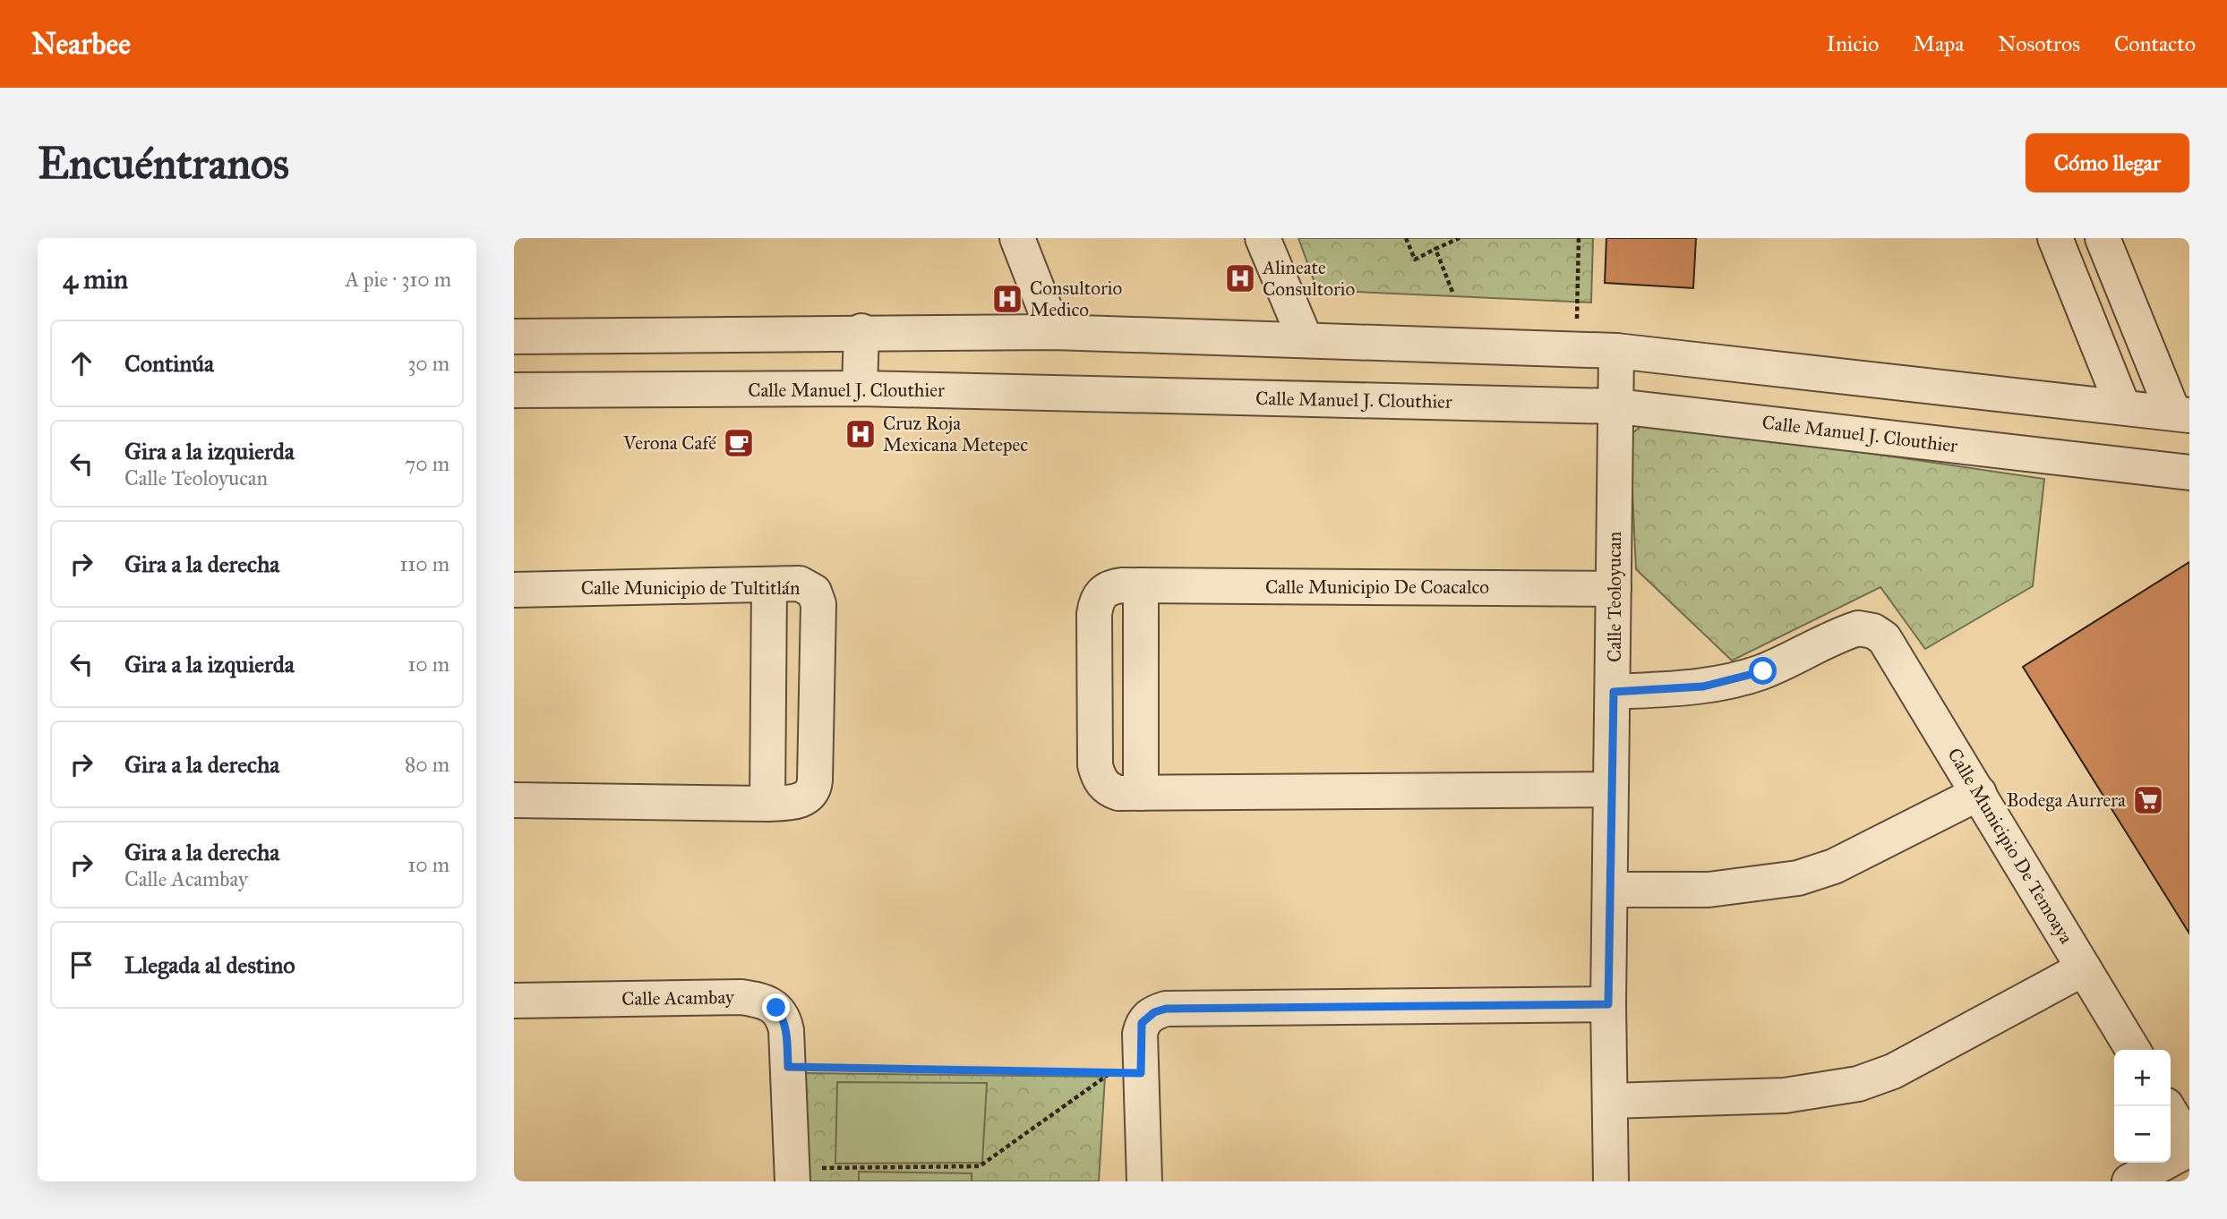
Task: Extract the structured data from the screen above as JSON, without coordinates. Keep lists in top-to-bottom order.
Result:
{
  "streets": {
    "street": [
      "Calle Manuel J. Clouthier",
      "Calle Municipio De Coacalco",
      "Calle Municipio de Tultitlán",
      "Calle Teoloyucan",
      "Calle Municipio De Temoaya",
      "Calle Acambay"
    ]
  },
  "crossings": [
    ["Calle Manuel J. Clouthier", "Calle Teoloyucan"],
    ["Calle Municipio De Coacalco", "Calle Teoloyucan"],
    ["Calle Teoloyucan", "Calle Municipio De Temoaya"]
  ],
  "places": {
    "hospital": ["Alineate Consultorio", "Consultorio Medico", "Cruz Roja Mexicana Metepec"],
    "cafe": ["Verona Café"],
    "supermarket": ["Bodega Aurrera"]
  },
  "page": {
    "header": "Nearbee",
    "nav": [
      "Inicio",
      "Mapa",
      "Nosotros",
      "Contacto"
    ],
    "buttons": "Cómo llegar",
    "title": "Encuéntranos",
    "heading": ["4 min", "A pie · 310 m"],
    "list": [
      ["Continúa", "30 m"],
      ["Gira a la izquierda", "Calle Teoloyucan", "70 m"],
      ["Gira a la derecha", "110 m"],
      ["Gira a la izquierda", "10 m"],
      ["Gira a la derecha", "80 m"],
      ["Gira a la derecha", "Calle Acambay", "10 m"],
      "Llegada al destino"
    ],
    "map_buttons": ["+", "−"]
  }
}
